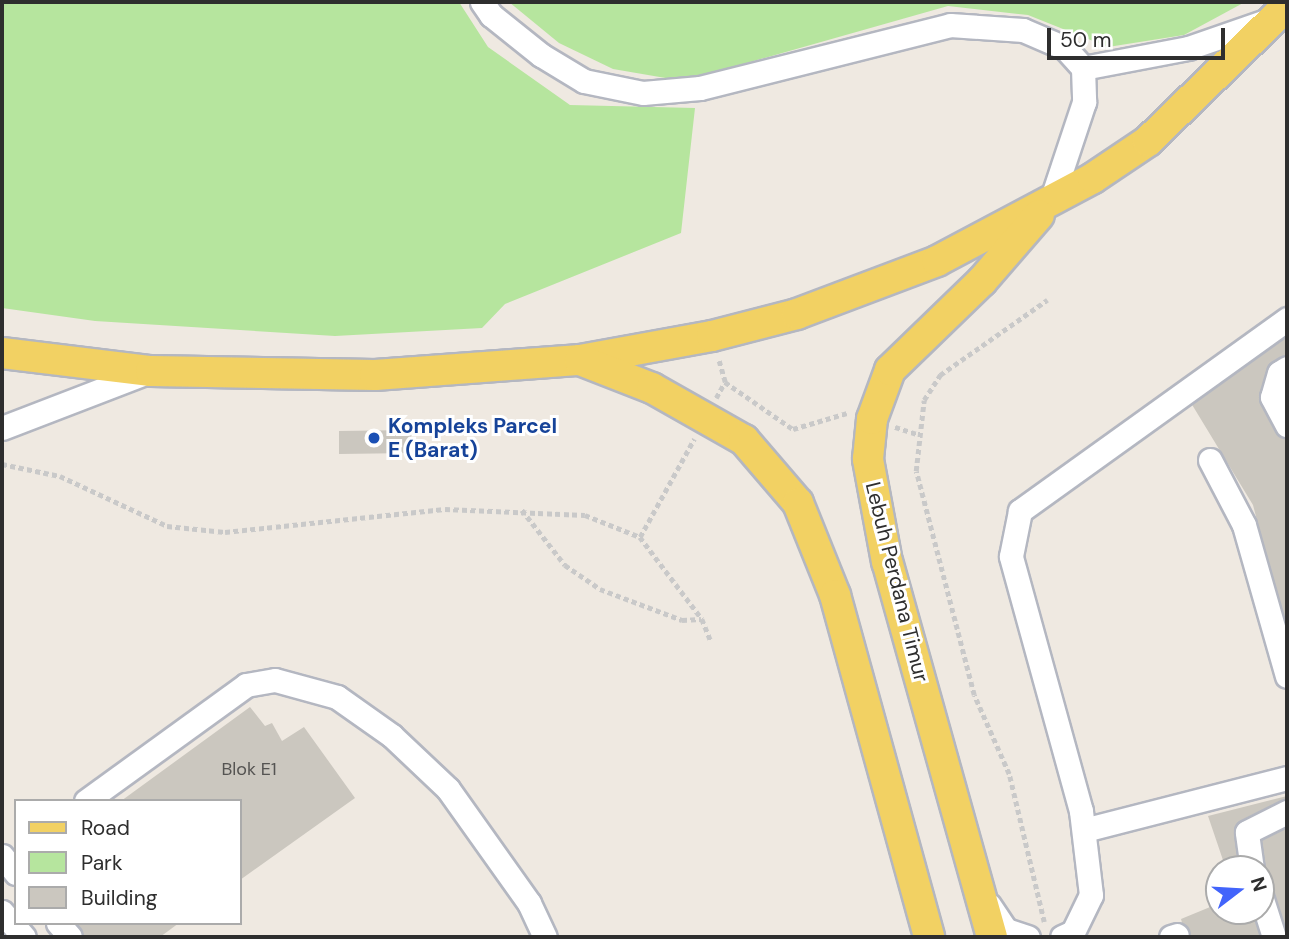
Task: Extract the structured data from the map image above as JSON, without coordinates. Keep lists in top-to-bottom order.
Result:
{
  "streets": {
    "main road": ["Lebuh Perdana Timur"]
  },
  "places": ["Kompleks Parcel E (Barat)"],
  "house_numbers": ["Blok E1"],
  "legend": ["Road", "Park", "Building"],
  "scale_bar": "50 m",
  "north": "right"
}
